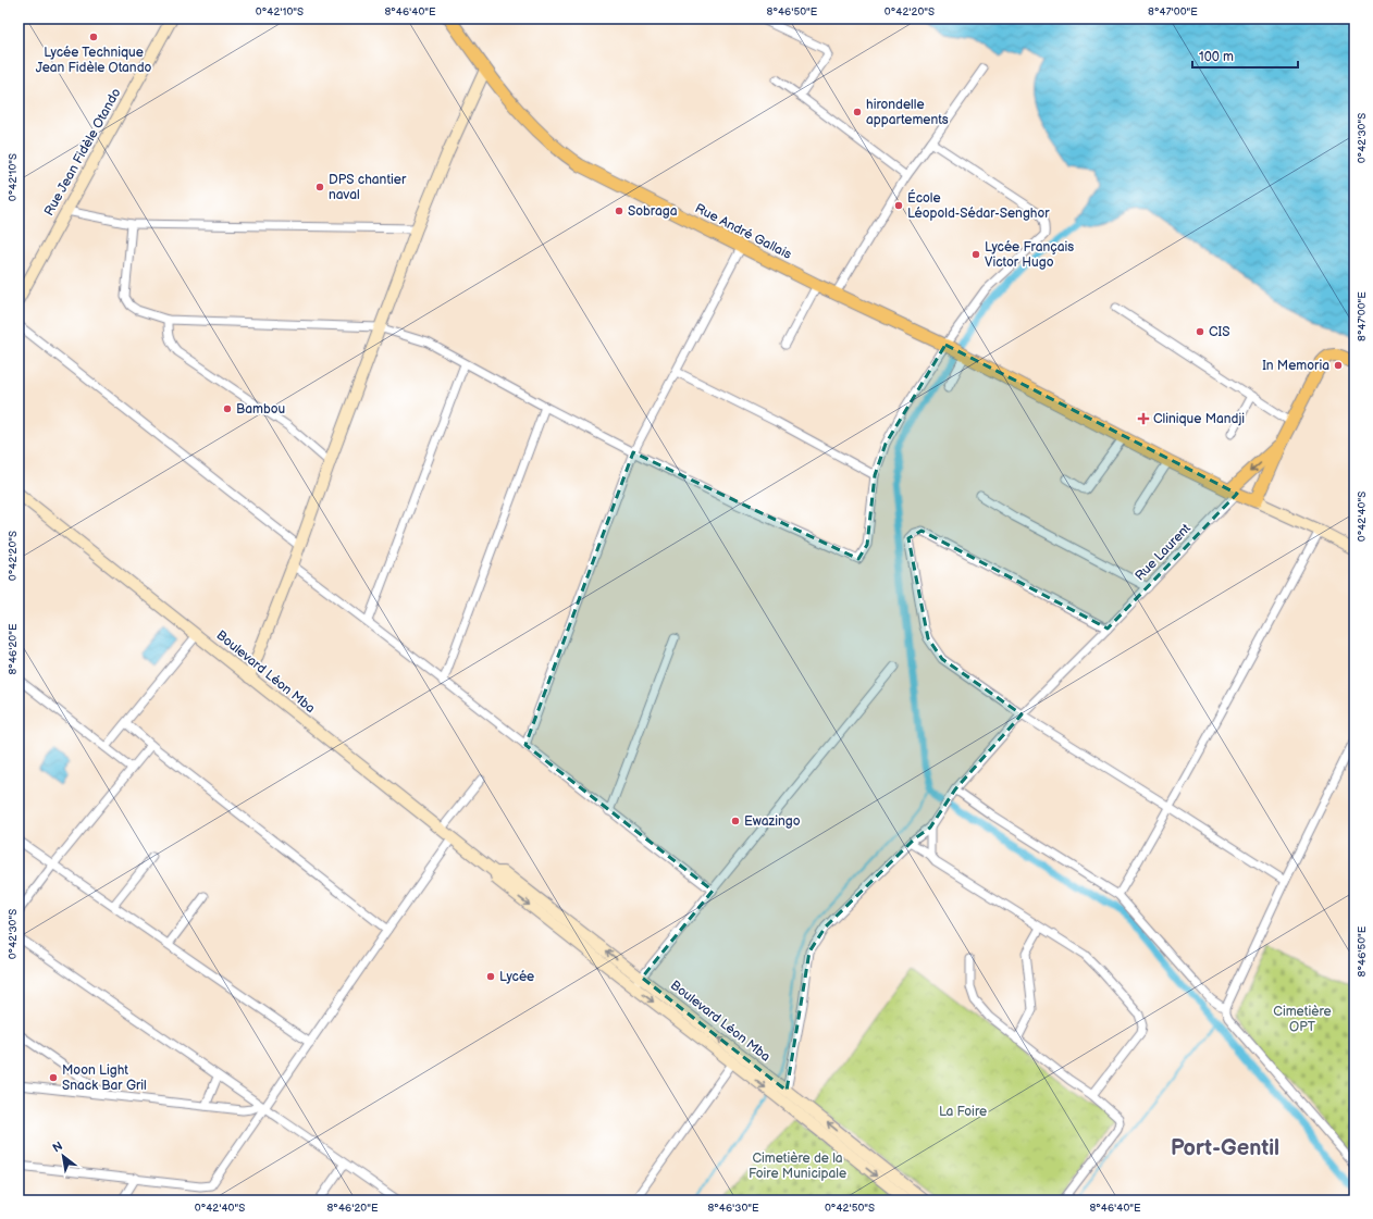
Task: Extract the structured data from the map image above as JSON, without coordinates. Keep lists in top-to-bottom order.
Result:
{
  "streets": {
    "main road": ["Rue André Gallais"],
    "street": ["Rue Jean Fidèle Otando", "Rue Laurent", "Boulevard Léon Mba"]
  },
  "crossings": [
    ["Rue André Gallais", "Rue Laurent"],
    ["Rue Laurent", "Boulevard Léon Mba"]
  ],
  "districts": ["Port-Gentil"],
  "parks": ["Cimetière OPT", "La Foire", "Cimetière de la Foire Municipale"],
  "places": {
    "other": [
      "Lycée Technique Jean Fidèle Otando",
      "hirondelle appartements",
      "DPS chantier naval",
      "École Léopold-Sédar-Senghor",
      "Sobraga",
      "Lycée Français Victor Hugo",
      "CIS",
      "In Memoria",
      "Bambou",
      "Ewazingo",
      "Lycée",
      "Moon Light Snack Bar Gril"
    ],
    "health": ["Clinique Mandji"]
  },
  "scale_bar": "100 m",
  "north": "top left",
  "coordinates": [
    "0°42'10\"S",
    "8°46'40\"E",
    "8°46'50\"E",
    "0°42'20\"S",
    "8°47'00\"E",
    "0°42'30\"S",
    "0°42'40\"S",
    "8°46'20\"E",
    "8°46'30\"E",
    "0°42'50\"S"
  ]
}
